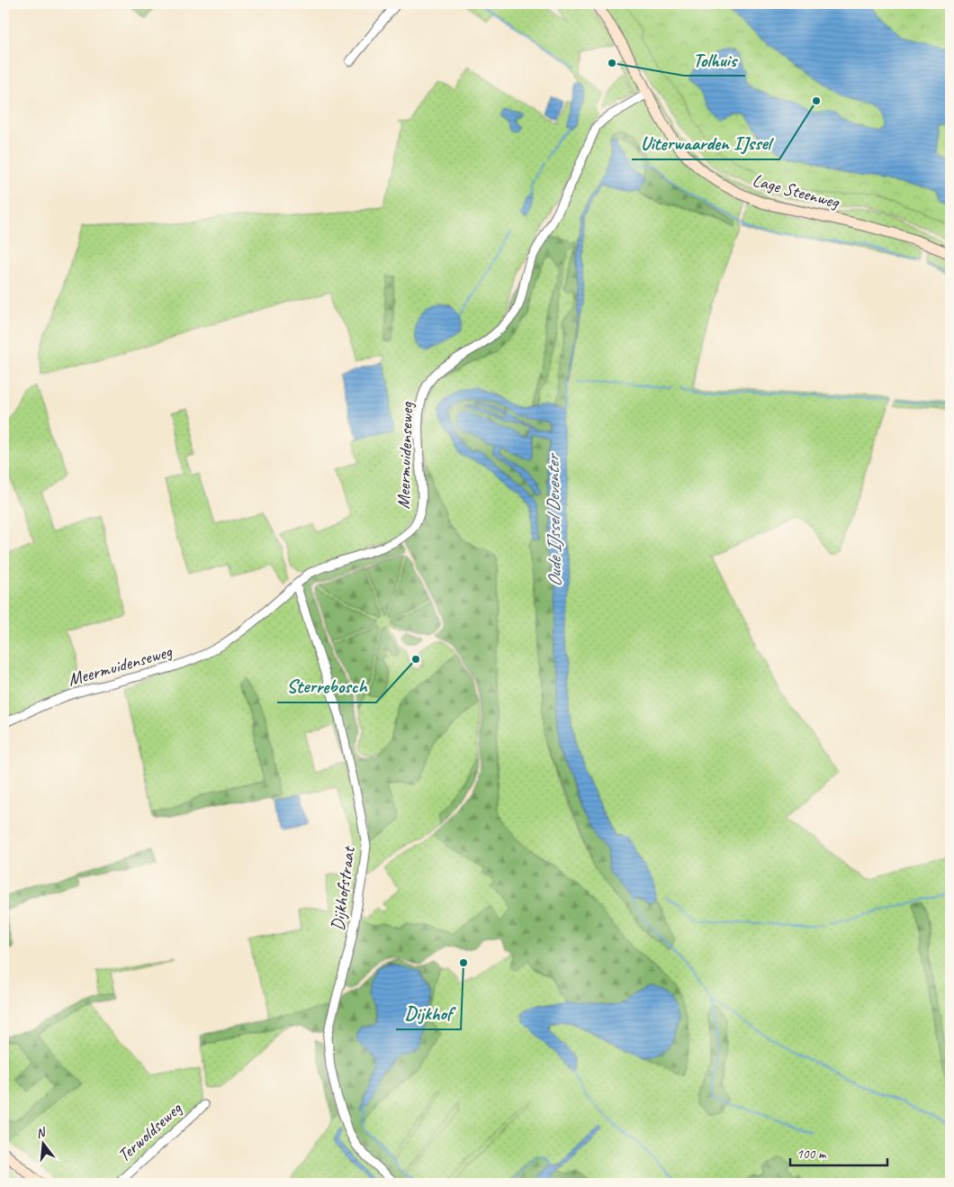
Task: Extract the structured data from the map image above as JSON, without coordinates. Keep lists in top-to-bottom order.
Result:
{
  "streets": {
    "street": [
      "Lage Steenweg",
      "Meermuidenseweg",
      "Dijkhofstraat",
      "Terwoldseweg"
    ]
  },
  "crossings": [
    ["Lage Steenweg", "Meermuidenseweg"],
    ["Meermuidenseweg", "Dijkhofstraat"]
  ],
  "water": ["Oude IJssel Deventer"],
  "places": [
    "Tolhuis",
    "Uiterwaarden IJssel",
    "Sterrebosch",
    "Dijkhof"
  ],
  "scale_bar": "100 m",
  "north": "top"
}
